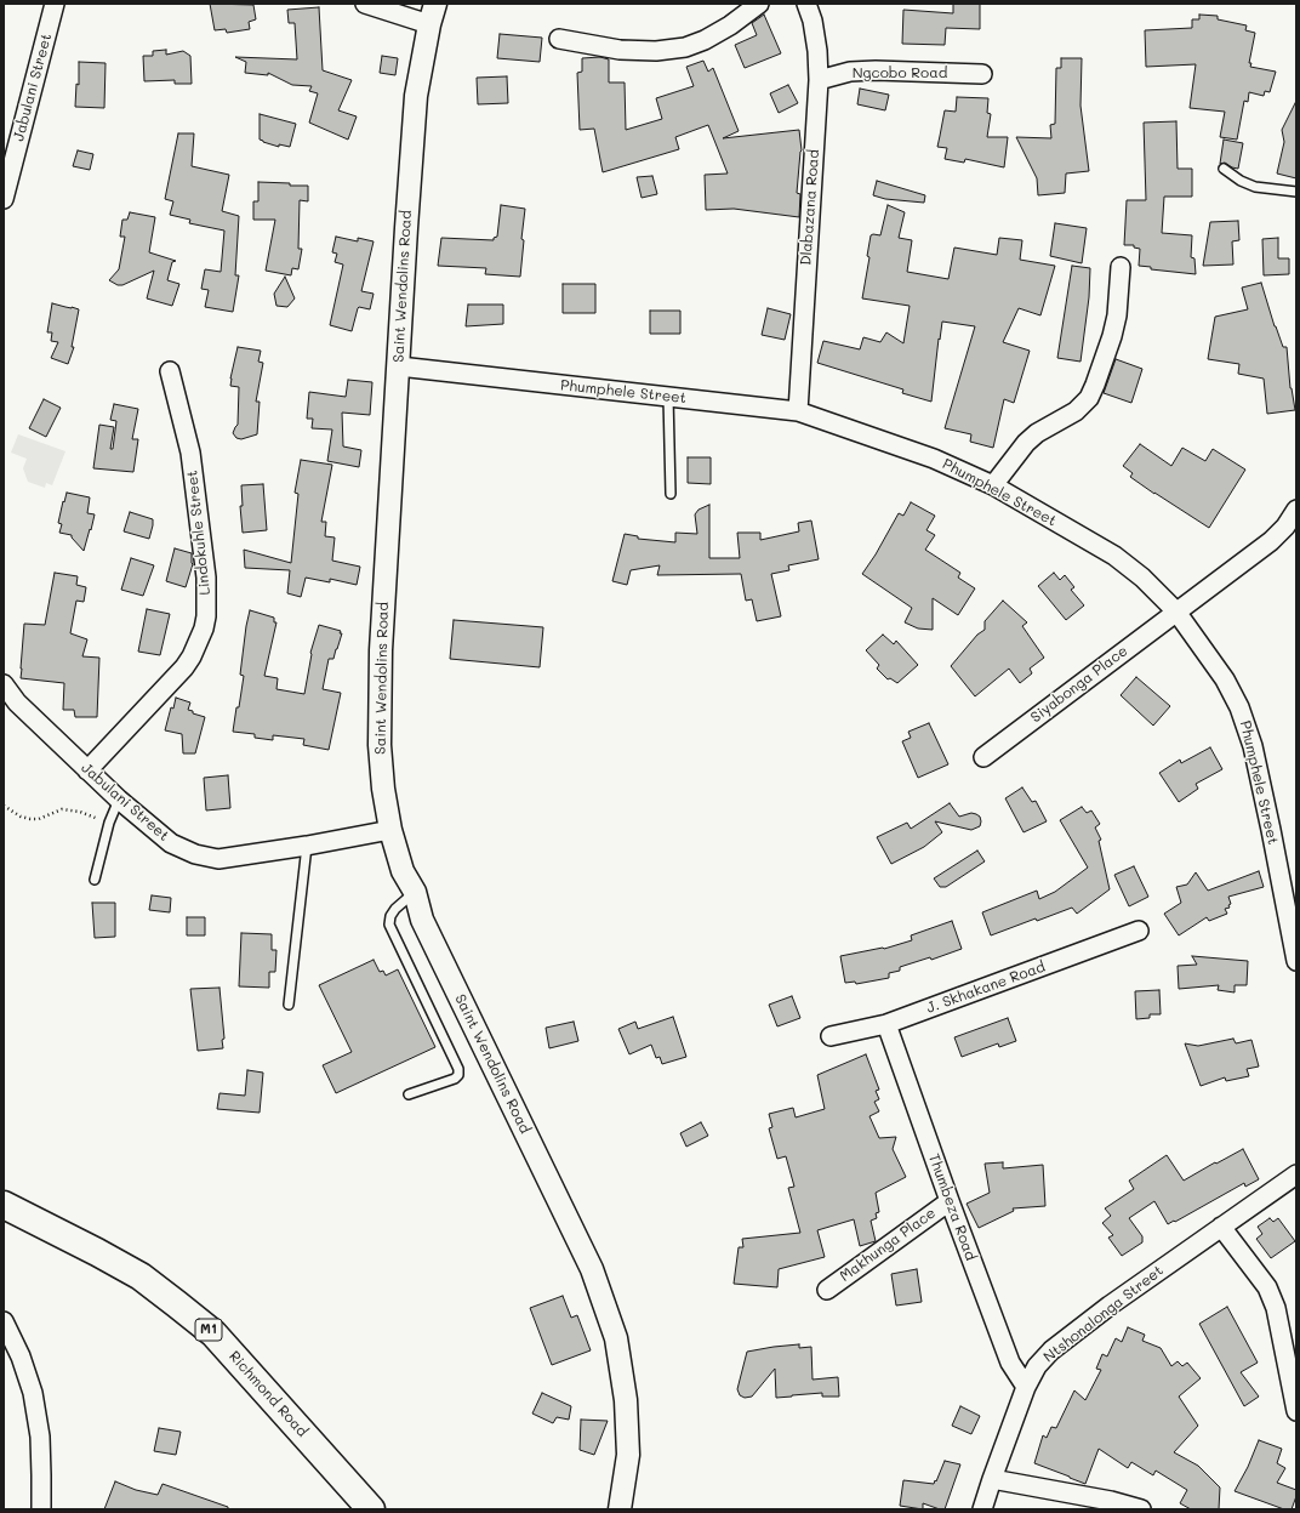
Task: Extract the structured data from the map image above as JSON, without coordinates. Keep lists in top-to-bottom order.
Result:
{
  "streets": {
    "highway": ["M1", "Richmond Road"],
    "street": [
      "Ngcobo Road",
      "Jabulani Street",
      "Dlabazana Road",
      "Saint Wendolins Road",
      "Phumphele Street",
      "Lindokuhle Street",
      "Siyabonga Place",
      "J. Skhakane Road",
      "Thumbeza Road",
      "Makhunga Place",
      "Ntshonalonga Street"
    ]
  },
  "crossings": [
    ["Ngcobo Road", "Dlabazana Road"],
    ["Jabulani Street", "Saint Wendolins Road"],
    ["Jabulani Street", "Lindokuhle Street"],
    ["Dlabazana Road", "Phumphele Street"],
    ["Saint Wendolins Road", "Phumphele Street"],
    ["Phumphele Street", "Siyabonga Place"],
    ["J. Skhakane Road", "Thumbeza Road"],
    ["Thumbeza Road", "Makhunga Place"],
    ["Thumbeza Road", "Ntshonalonga Street"]
  ]
}
